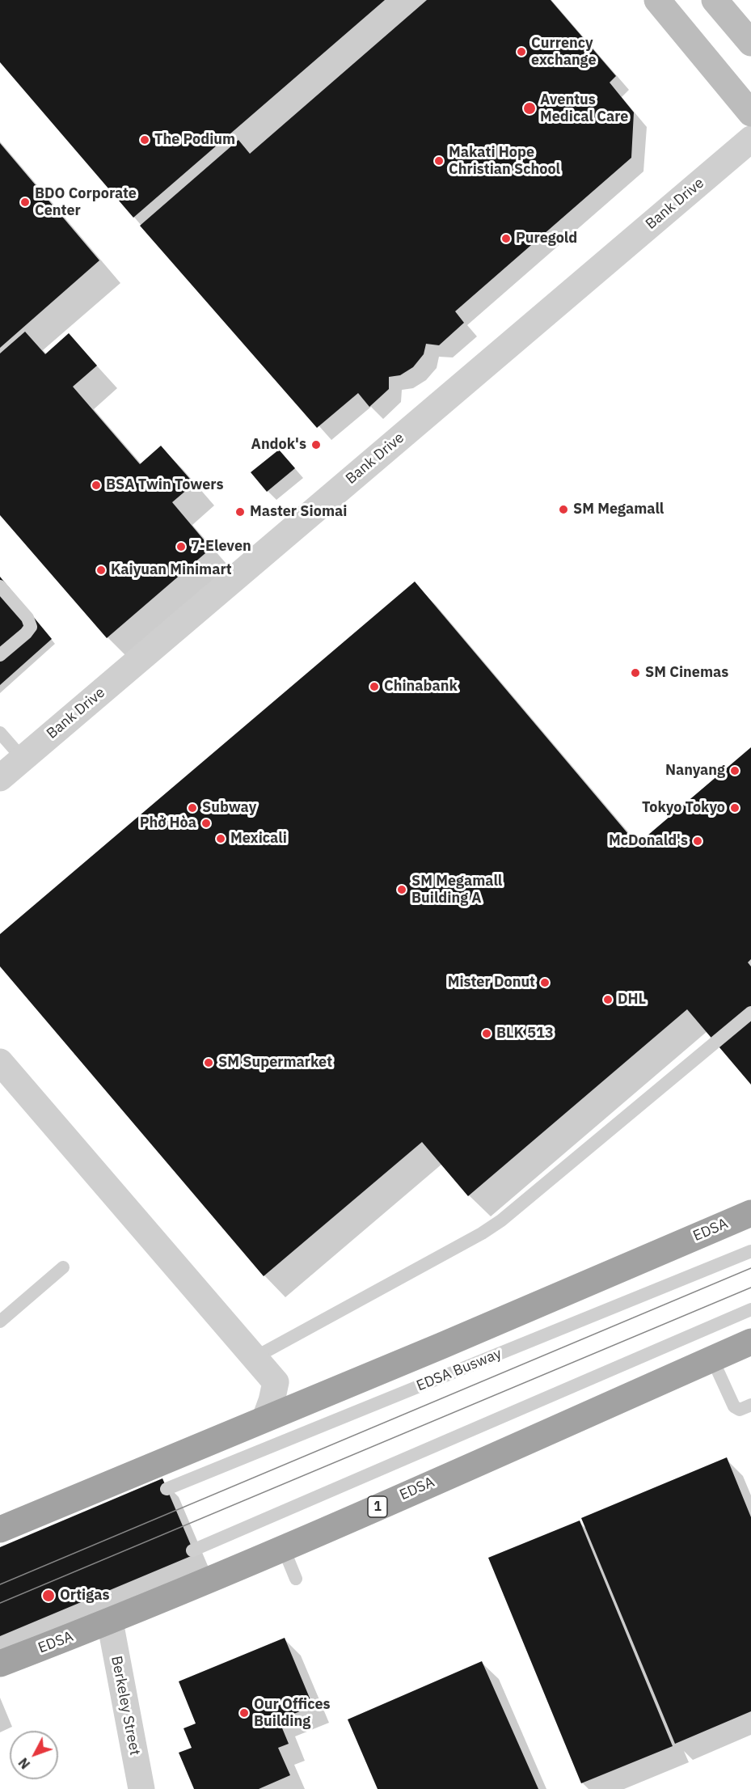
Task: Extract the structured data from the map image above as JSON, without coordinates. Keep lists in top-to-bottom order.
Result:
{
  "streets": {
    "highway": ["EDSA", "1"],
    "street": ["Bank Drive", "Berkeley Street"],
    "lane": ["EDSA Busway"]
  },
  "crossings": [
    ["EDSA", "Berkeley Street"]
  ],
  "places": [
    "Currency exchange",
    "Aventus Medical Care",
    "The Podium",
    "Makati Hope Christian School",
    "BDO Corporate Center",
    "Puregold",
    "Andok's",
    "BSA Twin Towers",
    "SM Megamall",
    "Master Siomai",
    "7-Eleven",
    "Kaiyuan Minimart",
    "SM Cinemas",
    "Chinabank",
    "Nanyang",
    "Subway",
    "Tokyo Tokyo",
    "Phở Hòa",
    "Mexicali",
    "McDonald's",
    "SM Megamall Building A",
    "Mister Donut",
    "DHL",
    "BLK 513",
    "SM Supermarket",
    "Ortigas",
    "Our Offices Building"
  ],
  "north": "bottom left"
}
